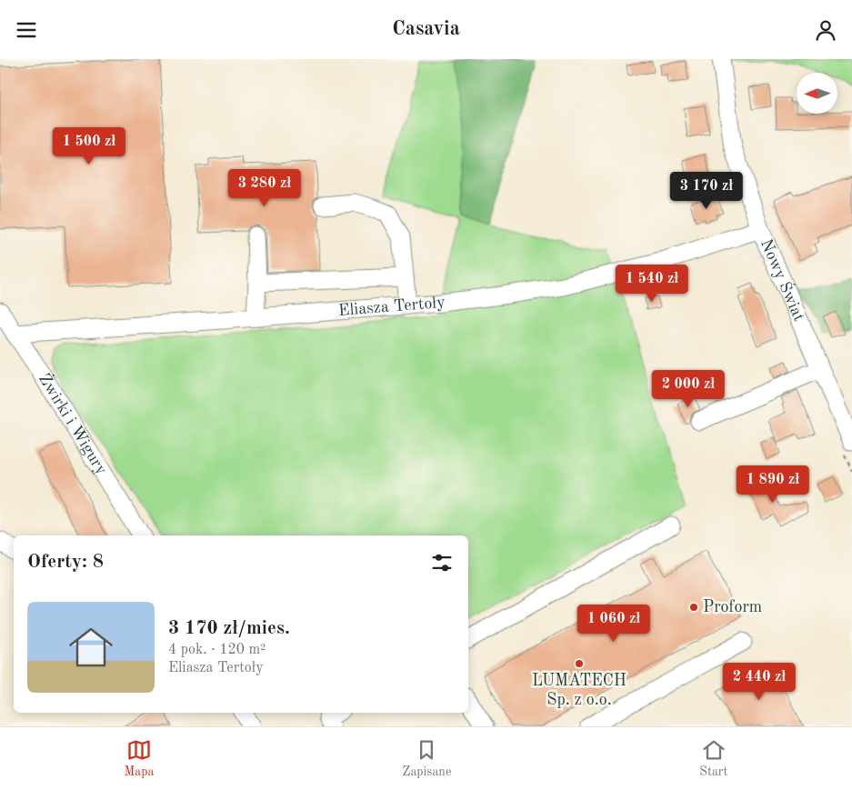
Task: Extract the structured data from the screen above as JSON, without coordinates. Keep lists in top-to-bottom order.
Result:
{
  "streets": {
    "street": ["Nowy Świat", "Eliasza Tertoły", "Żwirki i Wigury"]
  },
  "crossings": [
    ["Nowy Świat", "Eliasza Tertoły"],
    ["Eliasza Tertoły", "Żwirki i Wigury"]
  ],
  "places": ["Proform", "LUMATECH Sp. z o.o."],
  "north": "left",
  "page": {
    "header": "Casavia",
    "price": [
      "1 500 zł",
      "3 280 zł",
      "3 170 zł",
      "1 540 zł",
      "2 000 zł",
      "1 890 zł",
      "1 060 zł",
      "2 440 zł"
    ],
    "heading": "Oferty: 8",
    "list": [
      {
        "name": "3 170 zł/mies.",
        "note": "4 pok. · 120 m² · Eliasza Tertoły"
      }
    ],
    "tabs": ["Mapa", "Zapisane", "Start"]
  }
}
